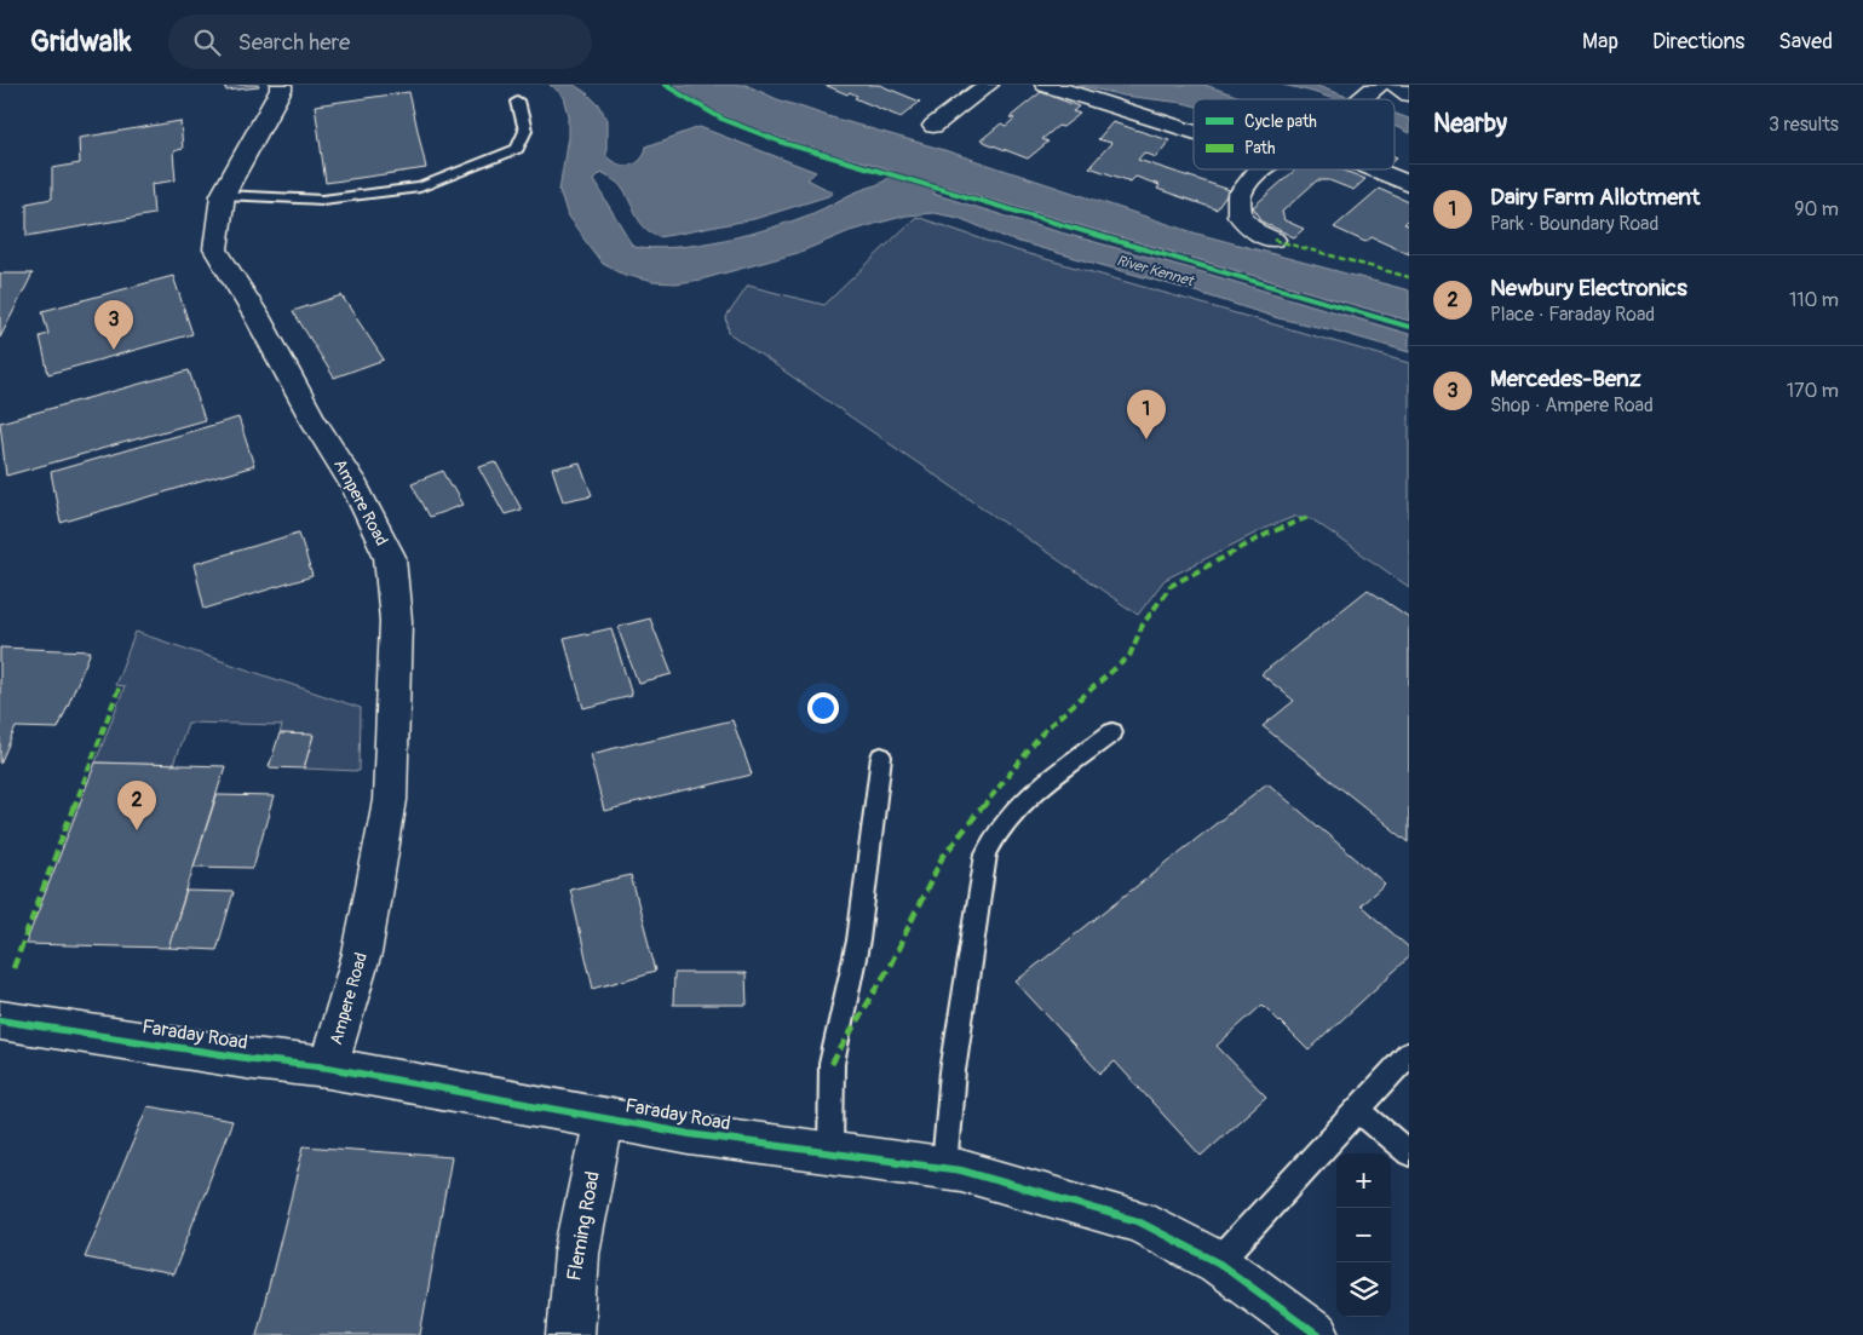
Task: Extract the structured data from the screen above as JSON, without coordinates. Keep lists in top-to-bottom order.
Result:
{
  "streets": {
    "street": ["Ampere Road", "Faraday Road", "Fleming Road"]
  },
  "crossings": [
    ["Ampere Road", "Faraday Road"],
    ["Faraday Road", "Fleming Road"]
  ],
  "water": ["River Kennet"],
  "legend": ["Cycle path", "Path"],
  "page": {
    "header": "Gridwalk",
    "search": "Search here",
    "nav": ["Map", "Directions", "Saved"],
    "heading": ["Nearby", "3 results"],
    "list": [
      {
        "mark": "1",
        "name": "Dairy Farm Allotment",
        "note": "Park · Boundary Road",
        "value": "90 m"
      },
      {
        "mark": "2",
        "name": "Newbury Electronics",
        "note": "Place · Faraday Road",
        "value": "110 m"
      },
      {
        "mark": "3",
        "name": "Mercedes-Benz",
        "note": "Shop · Ampere Road",
        "value": "170 m"
      }
    ],
    "pins": ["3", "1", "2"],
    "map_buttons": ["+", "−"]
  }
}
